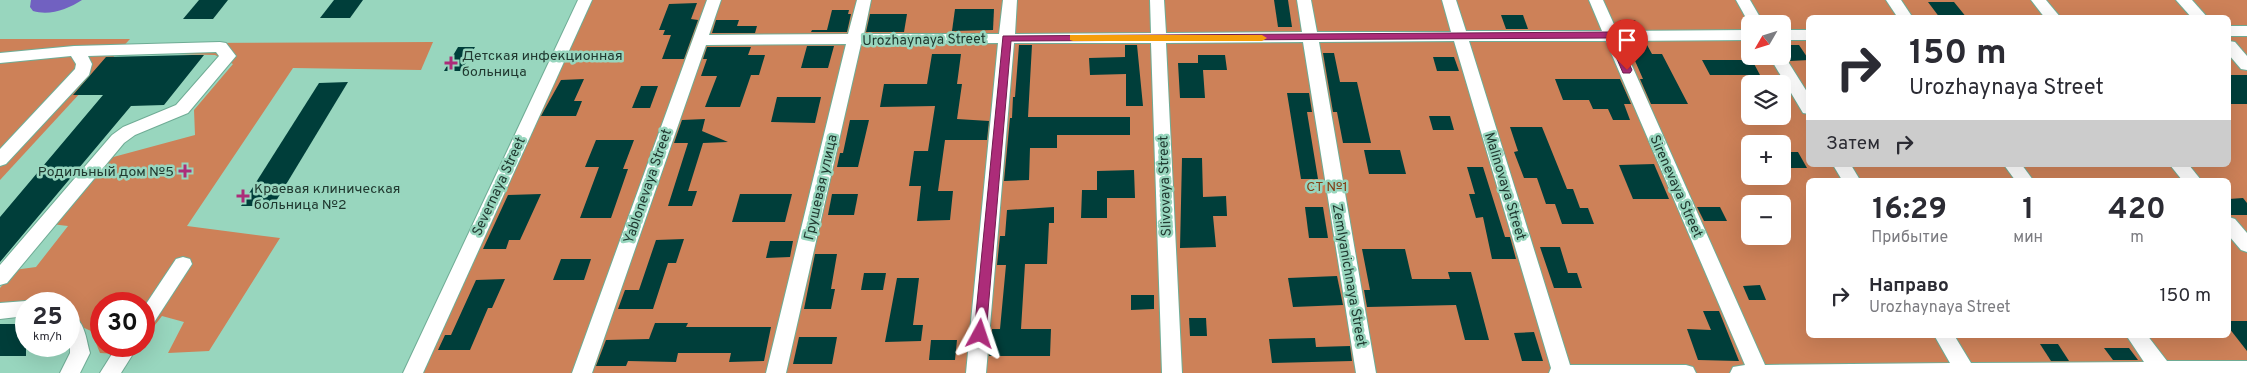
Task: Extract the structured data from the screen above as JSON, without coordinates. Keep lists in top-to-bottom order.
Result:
{
  "streets": {
    "street": [
      "Urozhaynaya Street",
      "Severnaya Street",
      "Yablonevaya Street",
      "Slivovaya Street",
      "Malinovaya Street",
      "Sirenevaya Street",
      "Грушевая улица",
      "Zemlyanichnaya Street"
    ]
  },
  "crossings": [
    ["Urozhaynaya Street", "Yablonevaya Street"],
    ["Urozhaynaya Street", "Slivovaya Street"],
    ["Urozhaynaya Street", "Malinovaya Street"],
    ["Urozhaynaya Street", "Sirenevaya Street"],
    ["Urozhaynaya Street", "Грушевая улица"],
    ["Urozhaynaya Street", "Zemlyanichnaya Street"]
  ],
  "parks": ["СТ №1"],
  "places": {
    "health": ["Детская инфекционная больница", "Родильный дом №5", "Краевая клиническая больница №2"]
  },
  "north": "bottom left",
  "page": {
    "map_buttons": ["+", "−"],
    "turn": ["150 m", "Urozhaynaya Street"],
    "then": "Затем",
    "eta": [
      "16:29",
      "Прибытие",
      "1",
      "мин",
      "420",
      "m"
    ],
    "list": [
      {
        "name": "Направо",
        "note": "Urozhaynaya Street",
        "value": "150 m"
      }
    ],
    "speed": "25 km/h",
    "limit": "30"
  }
}
